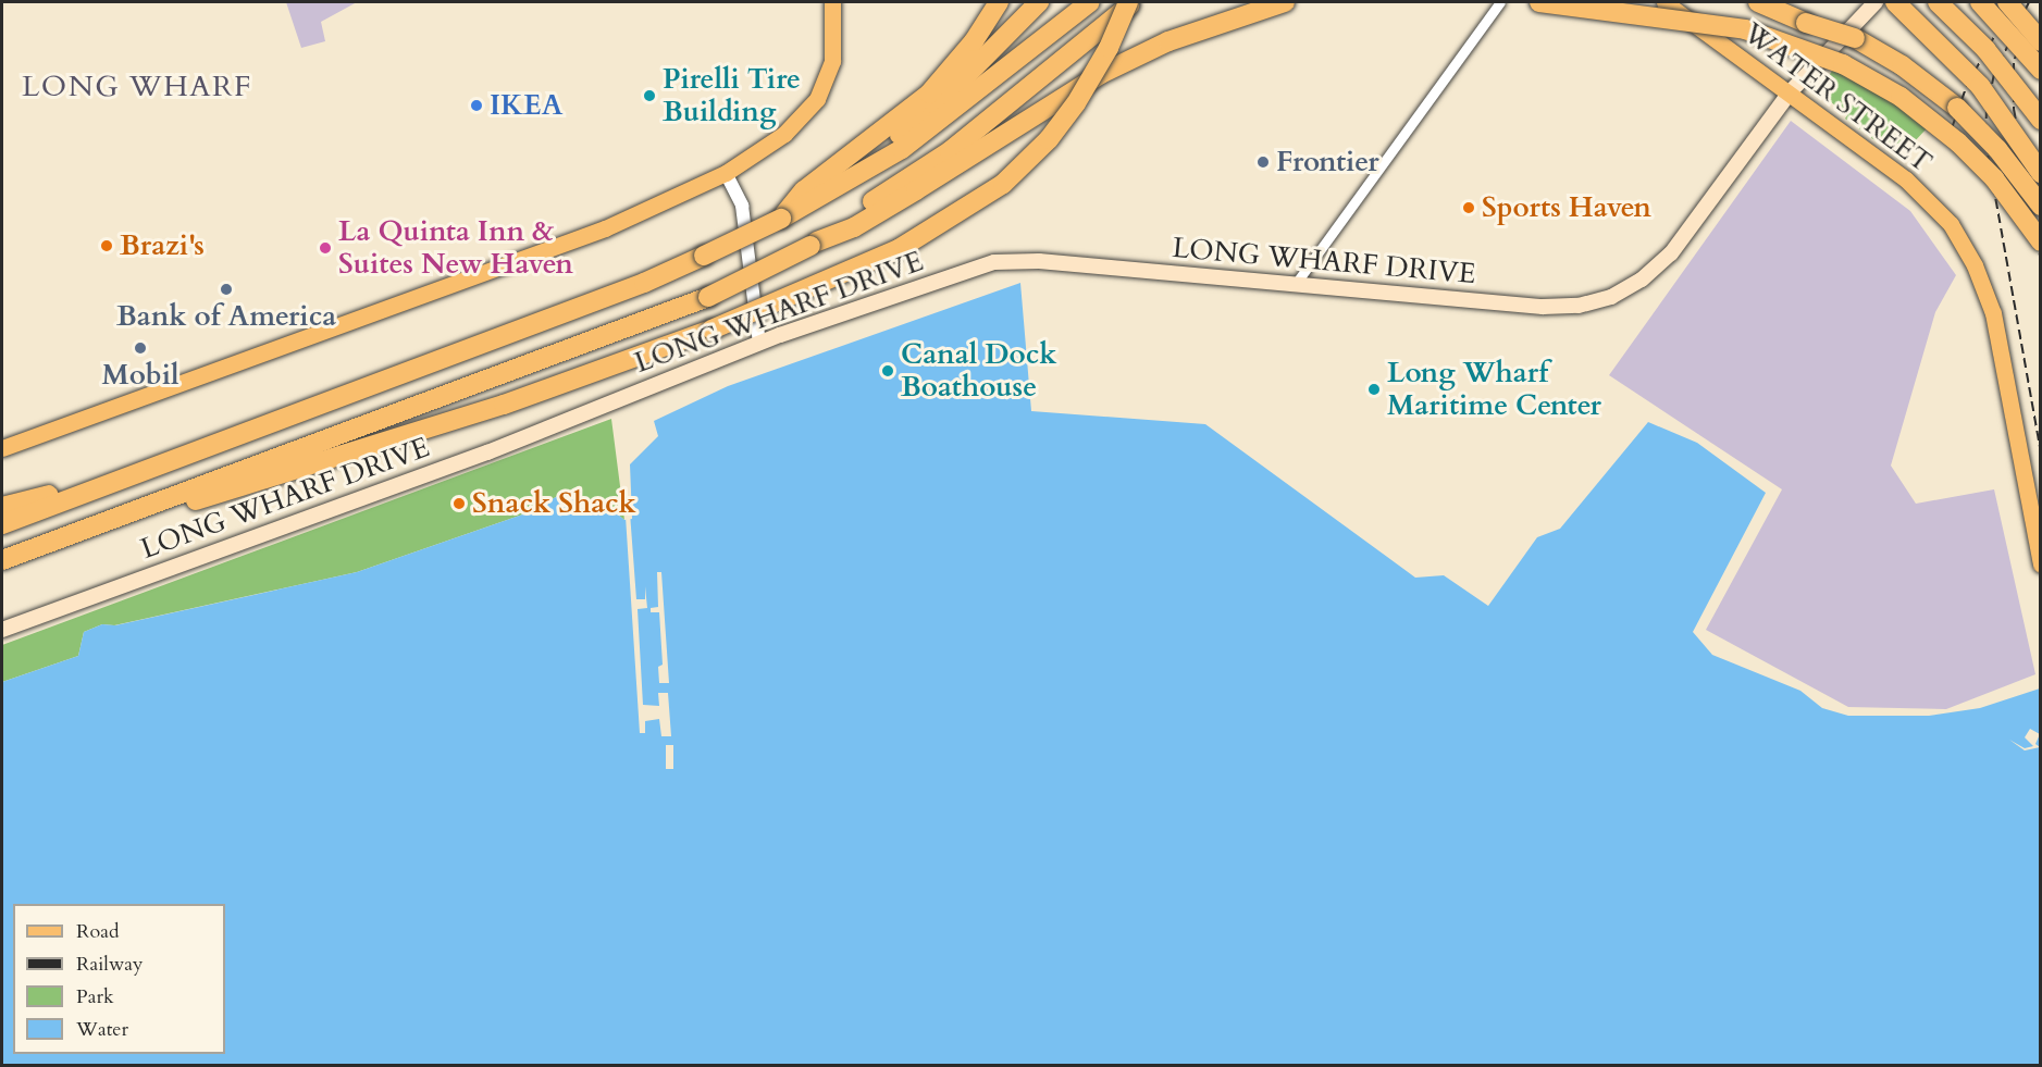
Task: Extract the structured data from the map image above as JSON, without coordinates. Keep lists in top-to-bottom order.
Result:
{
  "streets": {
    "main road": ["WATER STREET", "LONG WHARF DRIVE"]
  },
  "crossings": [
    ["WATER STREET", "LONG WHARF DRIVE"]
  ],
  "districts": ["LONG WHARF"],
  "places": [
    "Pirelli Tire Building",
    "IKEA",
    "Frontier",
    "Sports Haven",
    "Brazi's",
    "La Quinta Inn & Suites New Haven",
    "Bank of America",
    "Mobil",
    "Canal Dock Boathouse",
    "Long Wharf Maritime Center",
    "Snack Shack"
  ],
  "legend": [
    "Road",
    "Railway",
    "Park",
    "Water"
  ]
}
